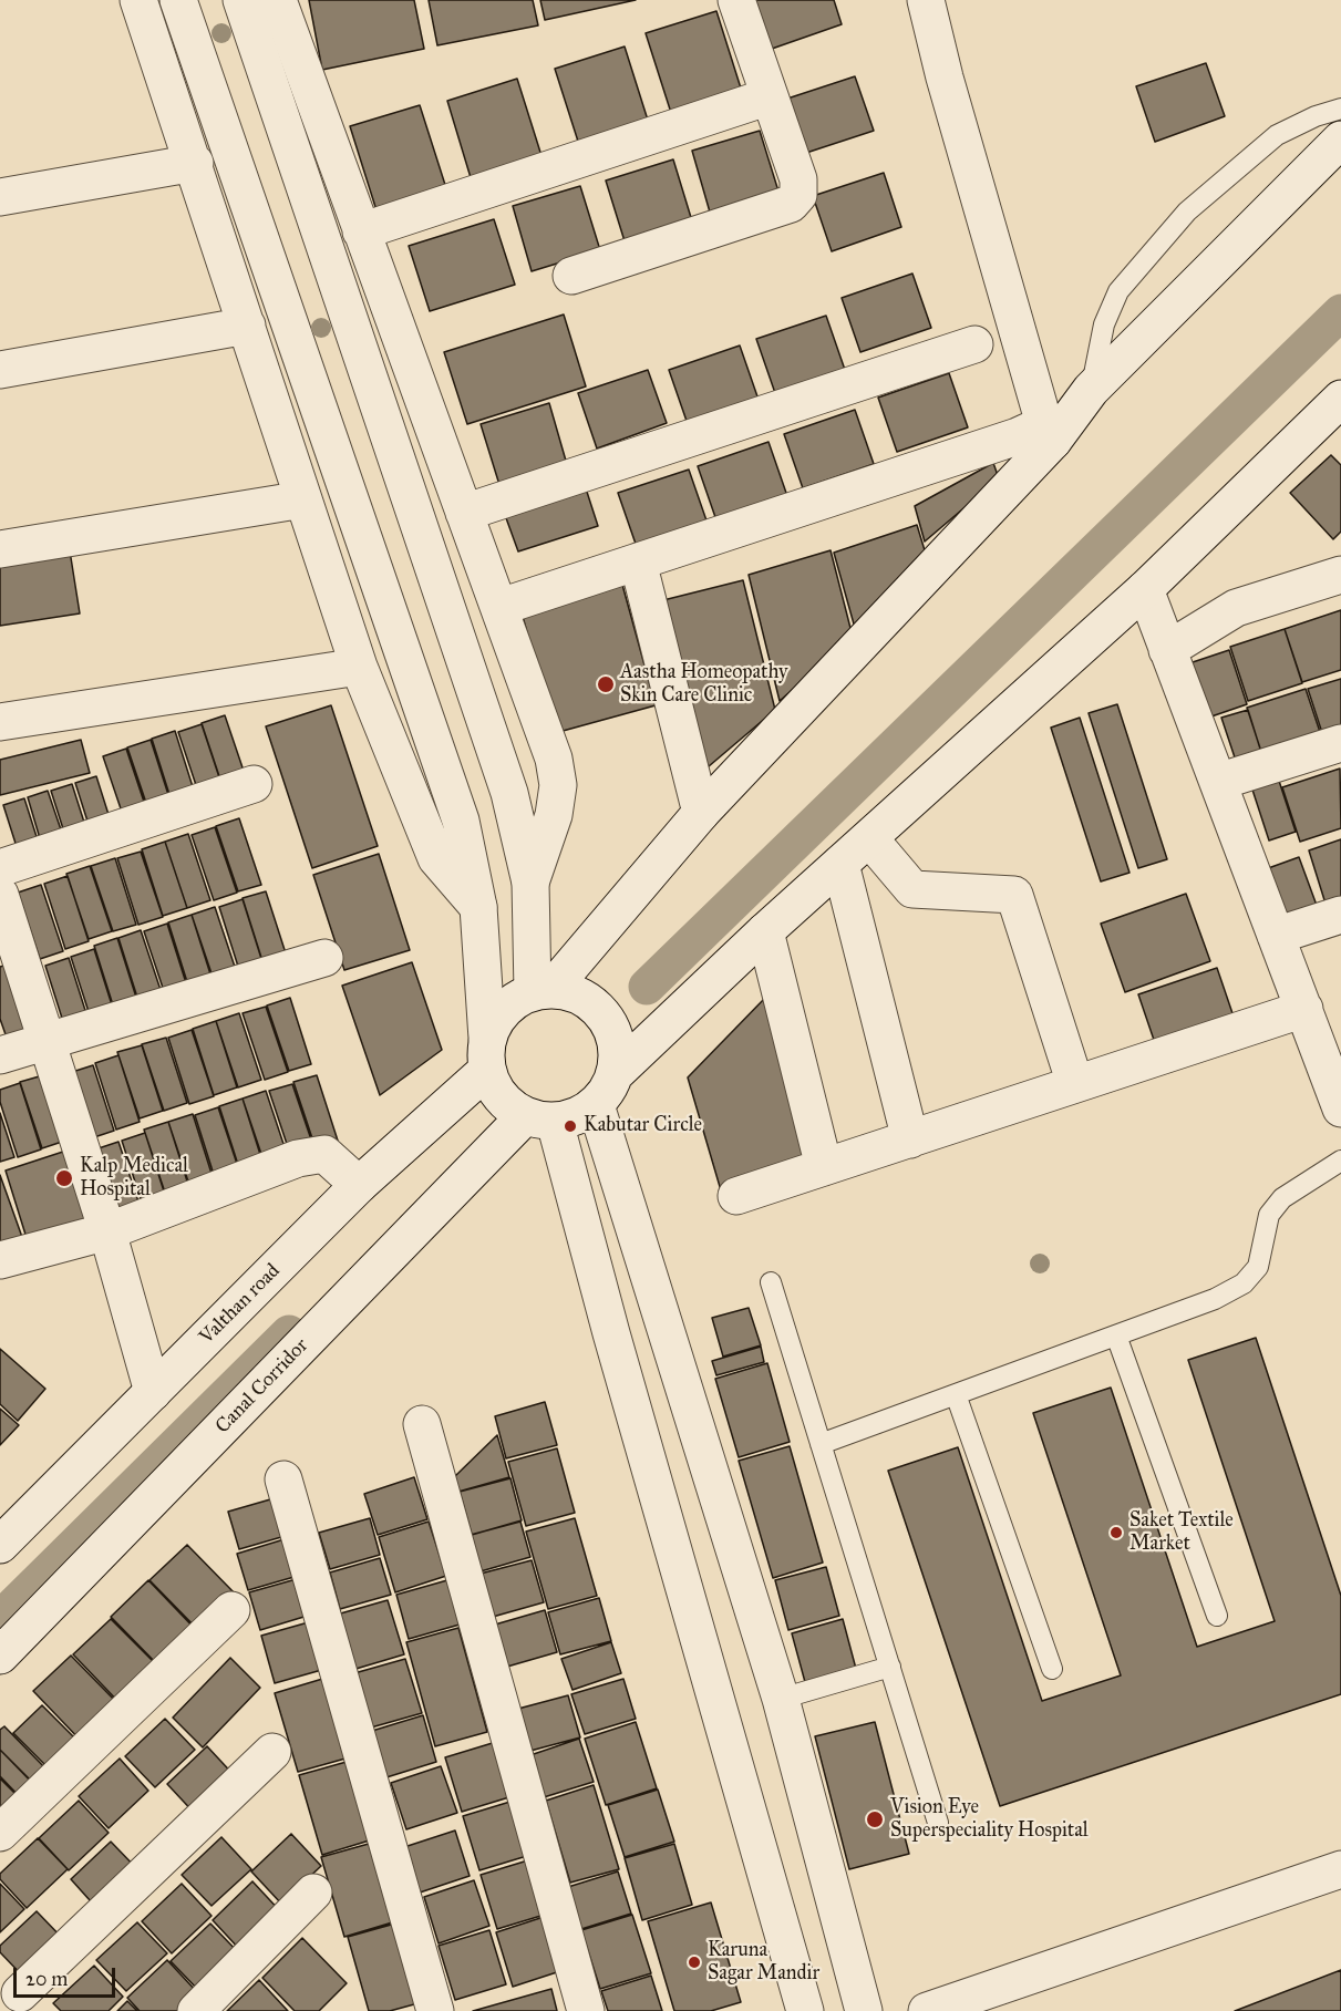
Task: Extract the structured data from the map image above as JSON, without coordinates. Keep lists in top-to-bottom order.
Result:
{
  "streets": {
    "street": ["Valthan road", "Canal Corridor"]
  },
  "crossings": [
    ["Valthan road", "Canal Corridor"]
  ],
  "places": [
    "Aastha Homeopathy Skin Care Clinic",
    "Kabutar Circle",
    "Kalp Medical Hospital",
    "Saket Textile Market",
    "Vision Eye Superspeciality Hospital",
    "Karuna Sagar Mandir"
  ],
  "scale_bar": "20 m"
}
